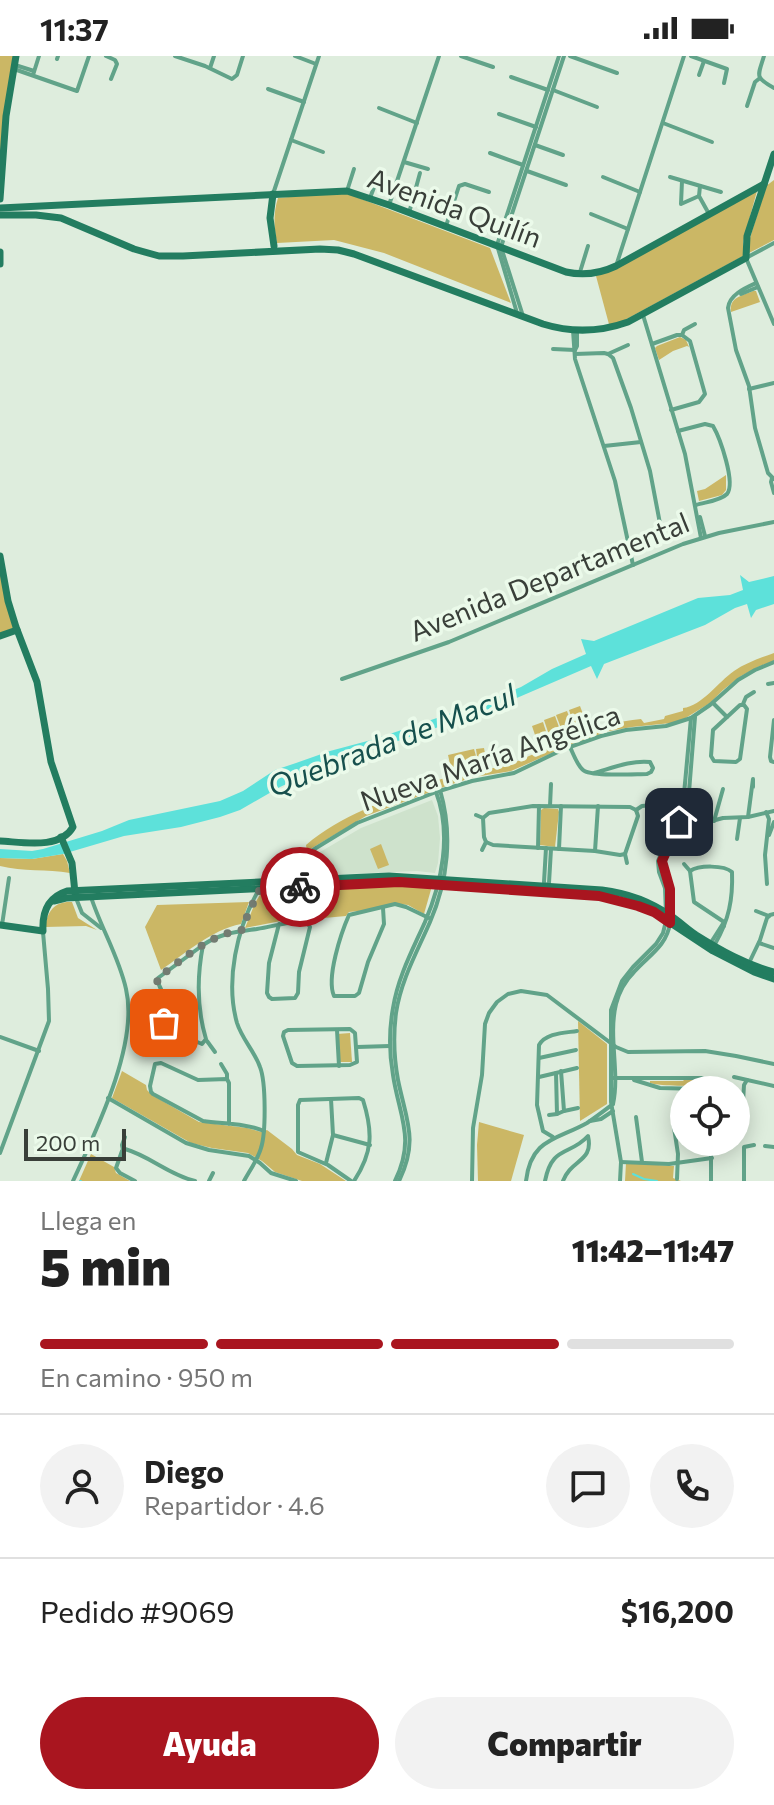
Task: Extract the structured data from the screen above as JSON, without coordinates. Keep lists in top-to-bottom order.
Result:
{
  "streets": {
    "street": ["Avenida Quilín", "Avenida Departamental", "Nueva María Angélica"]
  },
  "water": ["Quebrada de Macul"],
  "scale_bar": "200 m",
  "page": {
    "status": "11:37",
    "scale": "200 m",
    "heading": ["5 min", "Llega en", "11:42–11:47"],
    "panel": [
      "Diego",
      "Repartidor · 4.6",
      "Pedido #9069",
      "$16,200"
    ],
    "bar": "En camino · 950 m",
    "buttons": ["Ayuda", "Compartir"]
  }
}
